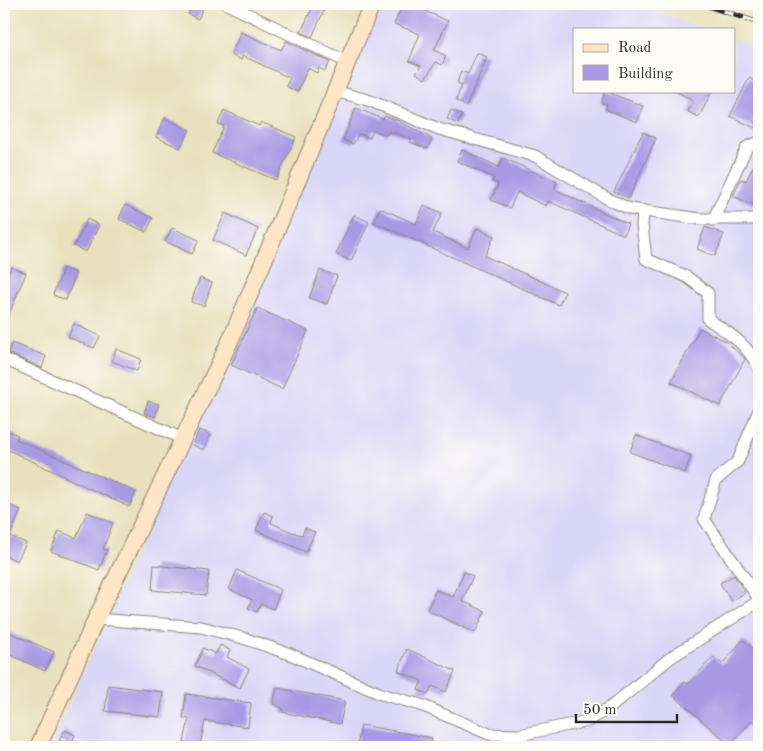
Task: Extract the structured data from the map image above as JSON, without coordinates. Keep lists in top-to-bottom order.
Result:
{
  "legend": ["Road", "Building"],
  "scale_bar": "50 m"
}
